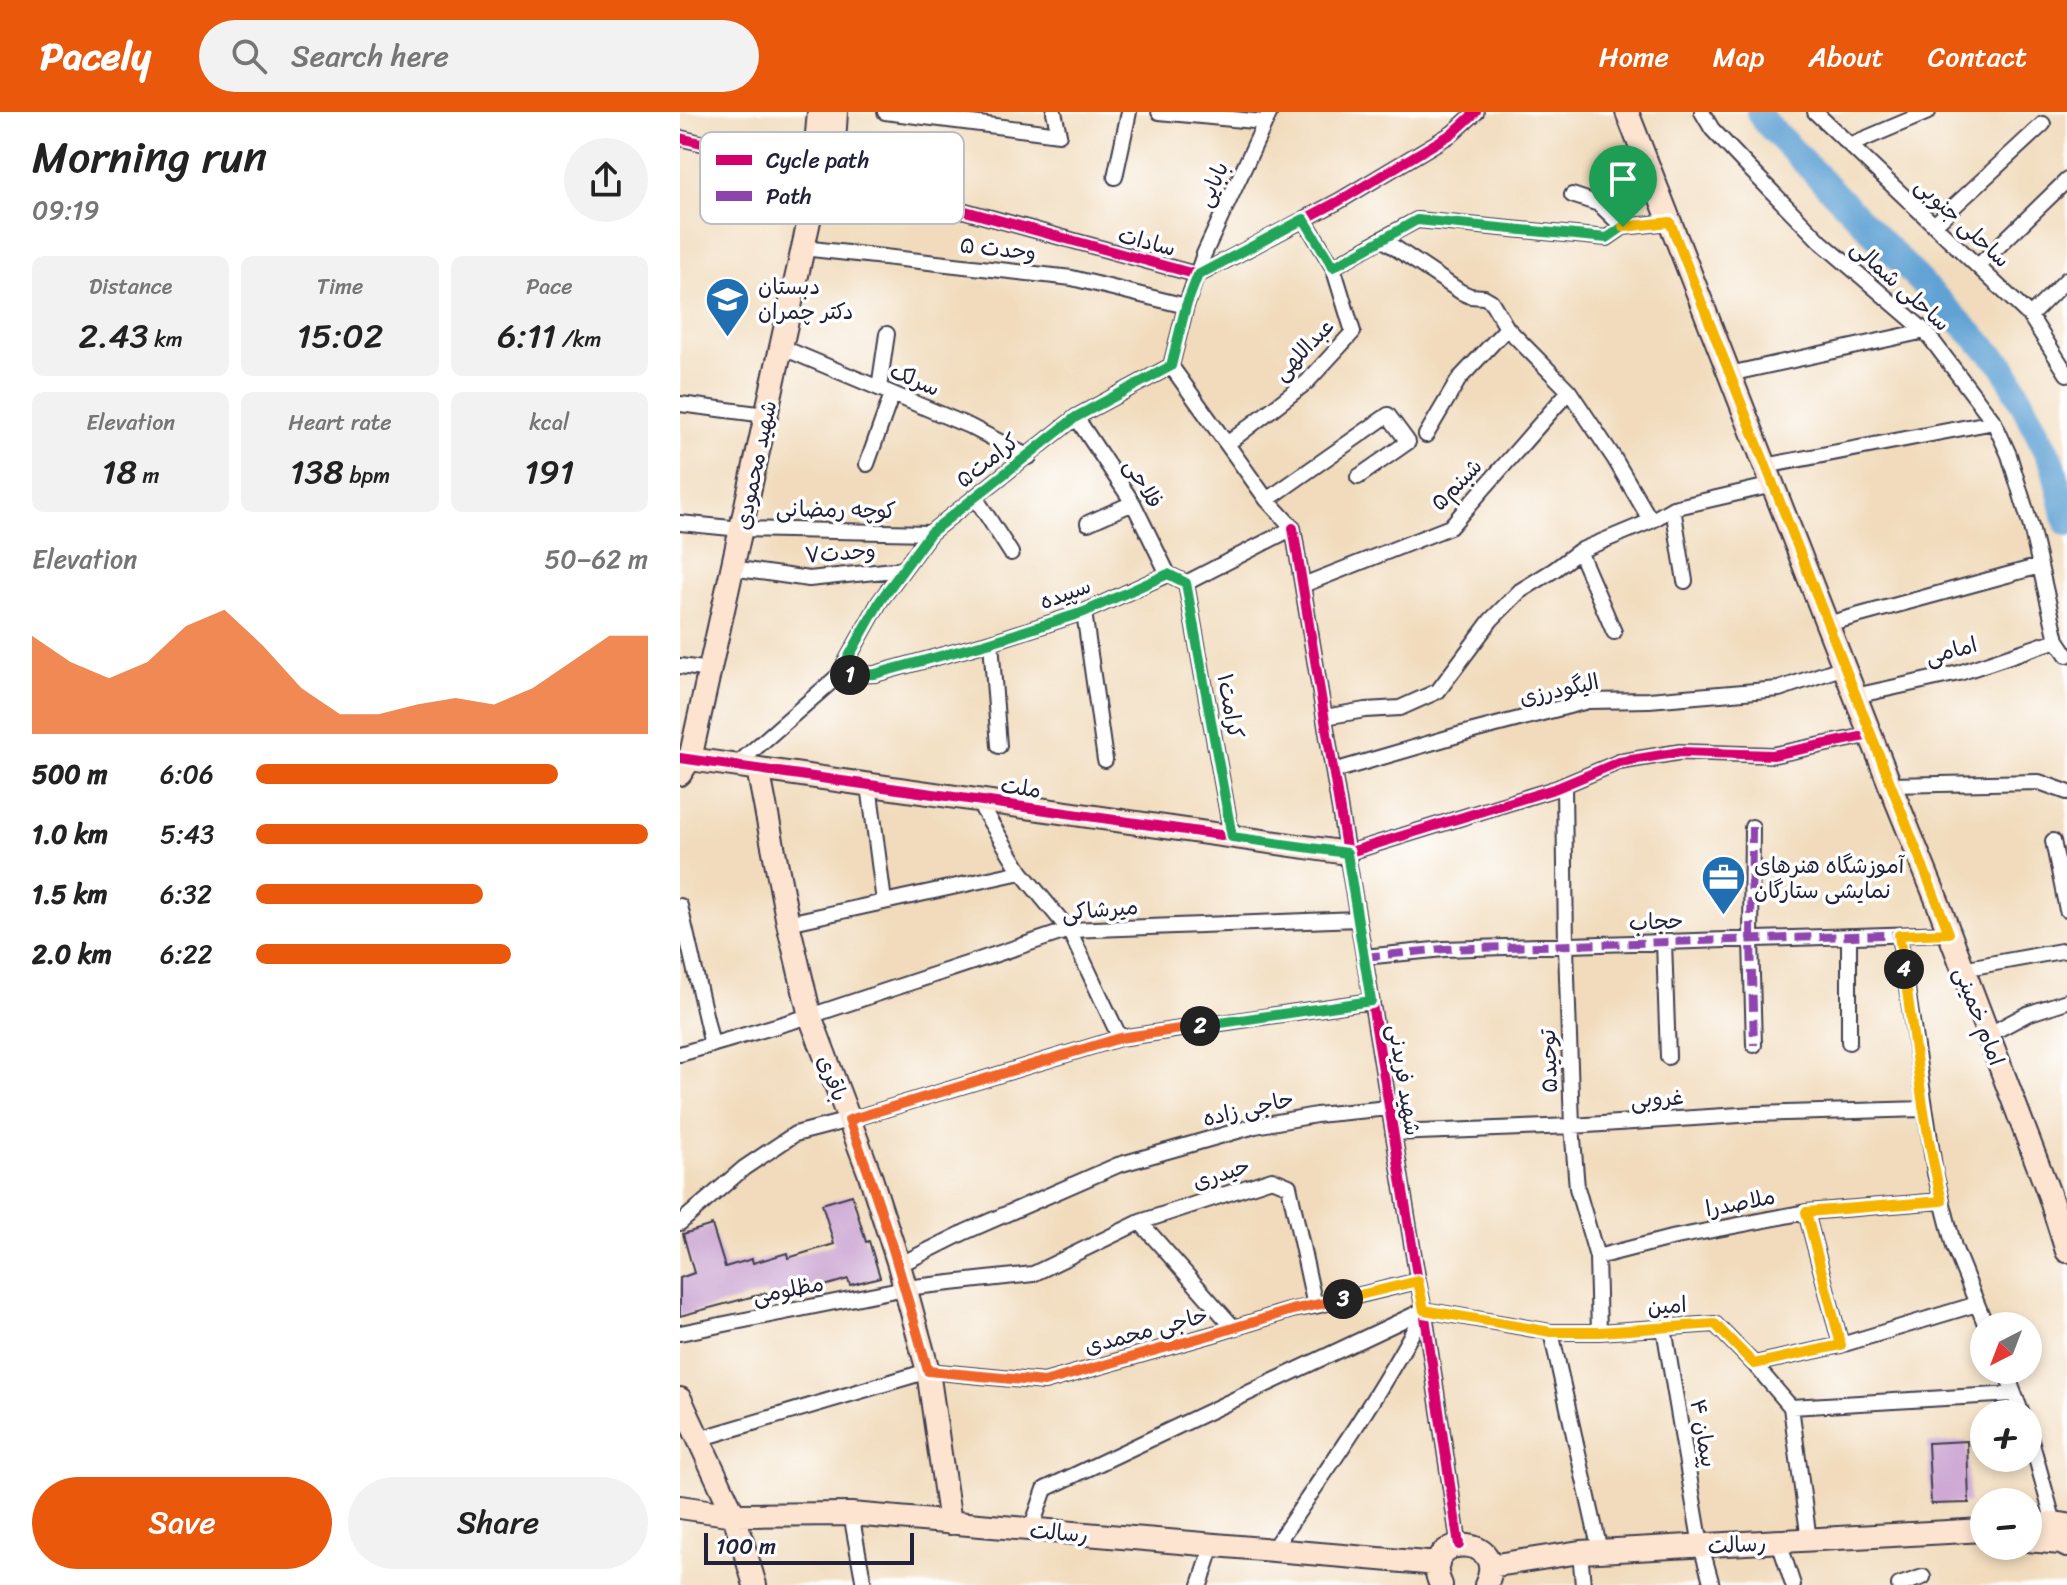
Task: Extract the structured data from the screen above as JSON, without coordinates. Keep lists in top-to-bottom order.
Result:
{
  "streets": {
    "street": [
      "بابایی",
      "ساحلی جنوبی",
      "سادات",
      "وحدت ۵",
      "ساحلی شمالی",
      "عبداللهی",
      "سرلک",
      "کرامت۵",
      "شهید محمودی",
      "فلاحی",
      "شبنم۵",
      "کوچه رمضانی",
      "۷وحدت",
      "سپیده",
      "امامی",
      "الیگودرزی",
      "کرامت۱",
      "ملت",
      "میرشاکی",
      "حجاب",
      "امام خمینی",
      "توحید۵",
      "باقری",
      "شهید فریدنی",
      "غروبی",
      "حاجی زاده",
      "حیدری",
      "ملاصدرا",
      "مظلومی",
      "امین",
      "حاجی محمدی",
      "پیمان ۴",
      "رسالت"
    ]
  },
  "crossings": [
    ["بابایی", "سادات"],
    ["بابایی", "وحدت ۵"],
    ["بابایی", "کرامت۵"],
    ["سادات", "عبداللهی"],
    ["وحدت ۵", "شهید محمودی"],
    ["ساحلی شمالی", "امامی"],
    ["سرلک", "کرامت۵"],
    ["سرلک", "شهید محمودی"],
    ["کرامت۵", "فلاحی"],
    ["کرامت۵", "کوچه رمضانی"],
    ["کرامت۵", "۷وحدت"],
    ["کرامت۵", "سپیده"],
    ["کرامت۵", "ملت"],
    ["شهید محمودی", "کوچه رمضانی"],
    ["شهید محمودی", "۷وحدت"],
    ["شهید محمودی", "ملت"],
    ["فلاحی", "سپیده"],
    ["شبنم۵", "شهید فریدنی"],
    ["امامی", "امام خمینی"],
    ["الیگودرزی", "امام خمینی"],
    ["الیگودرزی", "شهید فریدنی"],
    ["کرامت۱", "ملت"],
    ["ملت", "باقری"],
    ["ملت", "شهید فریدنی"],
    ["میرشاکی", "باقری"],
    ["میرشاکی", "شهید فریدنی"],
    ["حجاب", "امام خمینی"],
    ["حجاب", "توحید۵"],
    ["حجاب", "شهید فریدنی"],
    ["توحید۵", "غروبی"],
    ["توحید۵", "ملاصدرا"],
    ["توحید۵", "امین"],
    ["باقری", "حاجی زاده"],
    ["باقری", "مظلومی"],
    ["باقری", "حاجی محمدی"],
    ["باقری", "رسالت"],
    ["شهید فریدنی", "غروبی"],
    ["شهید فریدنی", "حاجی زاده"],
    ["شهید فریدنی", "امین"],
    ["شهید فریدنی", "حاجی محمدی"],
    ["حیدری", "مظلومی"],
    ["حیدری", "حاجی محمدی"],
    ["امین", "پیمان ۴"],
    ["پیمان ۴", "رسالت"]
  ],
  "places": {
    "school or university": ["دبستان دکتر چمران"],
    "office": ["آموزشگاه هنرهای نمایشی ستارگان"]
  },
  "legend": ["Cycle path", "Path"],
  "scale_bar": "100 m",
  "north": "bottom left",
  "page": {
    "header": "Pacely",
    "search": "Search here",
    "nav": [
      "Home",
      "Map",
      "About",
      "Contact"
    ],
    "heading": ["Morning run", "09:19"],
    "stats": [
      ["Distance", "2.43 km"],
      ["Time", "15:02"],
      ["Pace", "6:11 /km"],
      ["Elevation", "18 m"],
      ["Heart rate", "138 bpm"],
      ["kcal", "191"]
    ],
    "chart": ["Elevation", "50–62 m"],
    "pins": [
      "1",
      "4",
      "2",
      "3"
    ],
    "list": [
      {
        "name": "500 m",
        "note": "6:06"
      },
      {
        "name": "1.0 km",
        "note": "5:43"
      },
      {
        "name": "1.5 km",
        "note": "6:32"
      },
      {
        "name": "2.0 km",
        "note": "6:22"
      }
    ],
    "map_buttons": ["+", "−"],
    "buttons": ["Save", "Share"],
    "scale": "100 m"
  }
}
